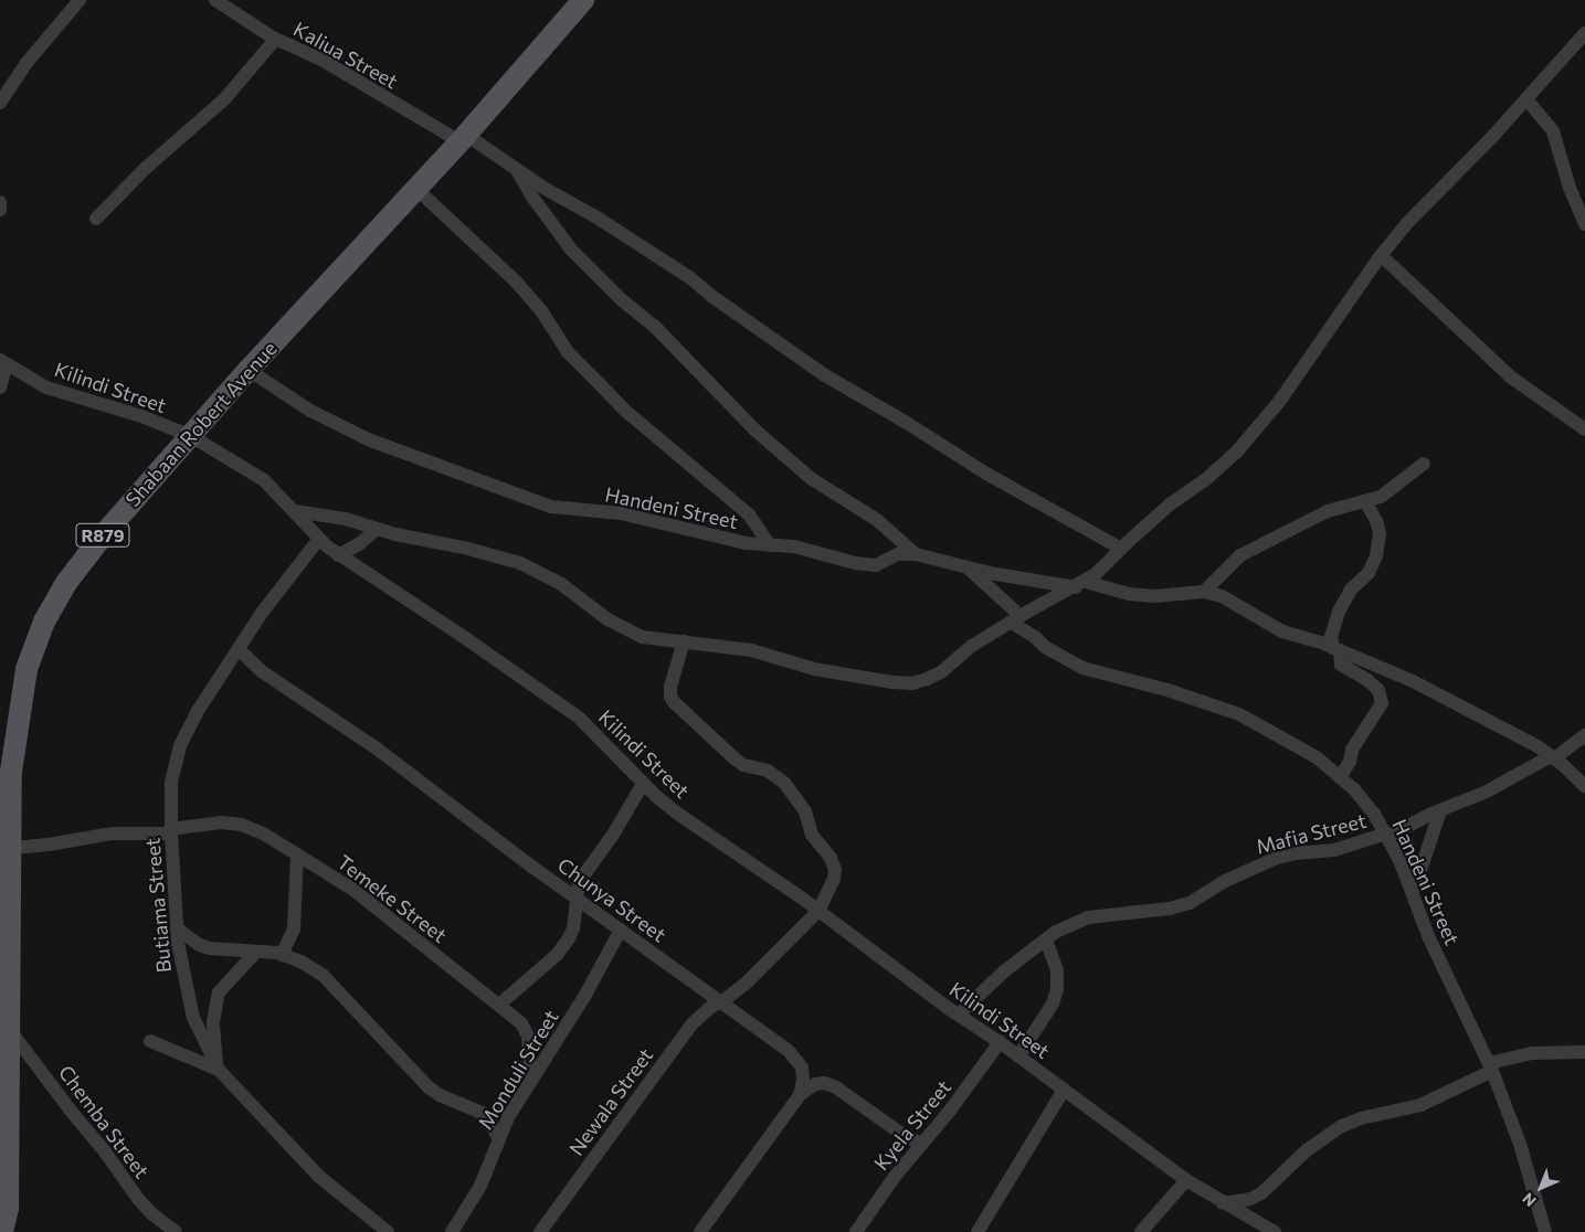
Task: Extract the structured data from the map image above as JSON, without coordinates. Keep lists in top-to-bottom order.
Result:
{
  "streets": {
    "main road": ["Shabaan Robert Avenue", "R879"],
    "street": [
      "Kaliua Street",
      "Kilindi Street",
      "Handeni Street",
      "Mafia Street",
      "Temeke Street",
      "Chunya Street",
      "Butiama Street",
      "Monduli Street",
      "Newala Street",
      "Chemba Street",
      "Kyela Street"
    ]
  },
  "crossings": [
    ["Kaliua Street", "Shabaan Robert Avenue"],
    ["Kilindi Street", "Shabaan Robert Avenue"],
    ["Kilindi Street", "Mafia Street"],
    ["Kilindi Street", "Butiama Street"],
    ["Kilindi Street", "Newala Street"],
    ["Kilindi Street", "Kyela Street"],
    ["Shabaan Robert Avenue", "Handeni Street"],
    ["Shabaan Robert Avenue", "Temeke Street"],
    ["Shabaan Robert Avenue", "Chemba Street"],
    ["Handeni Street", "Mafia Street"],
    ["Temeke Street", "Butiama Street"],
    ["Temeke Street", "Monduli Street"],
    ["Chunya Street", "Butiama Street"],
    ["Chunya Street", "Monduli Street"],
    ["Chunya Street", "Newala Street"]
  ],
  "north": "bottom left"
}
